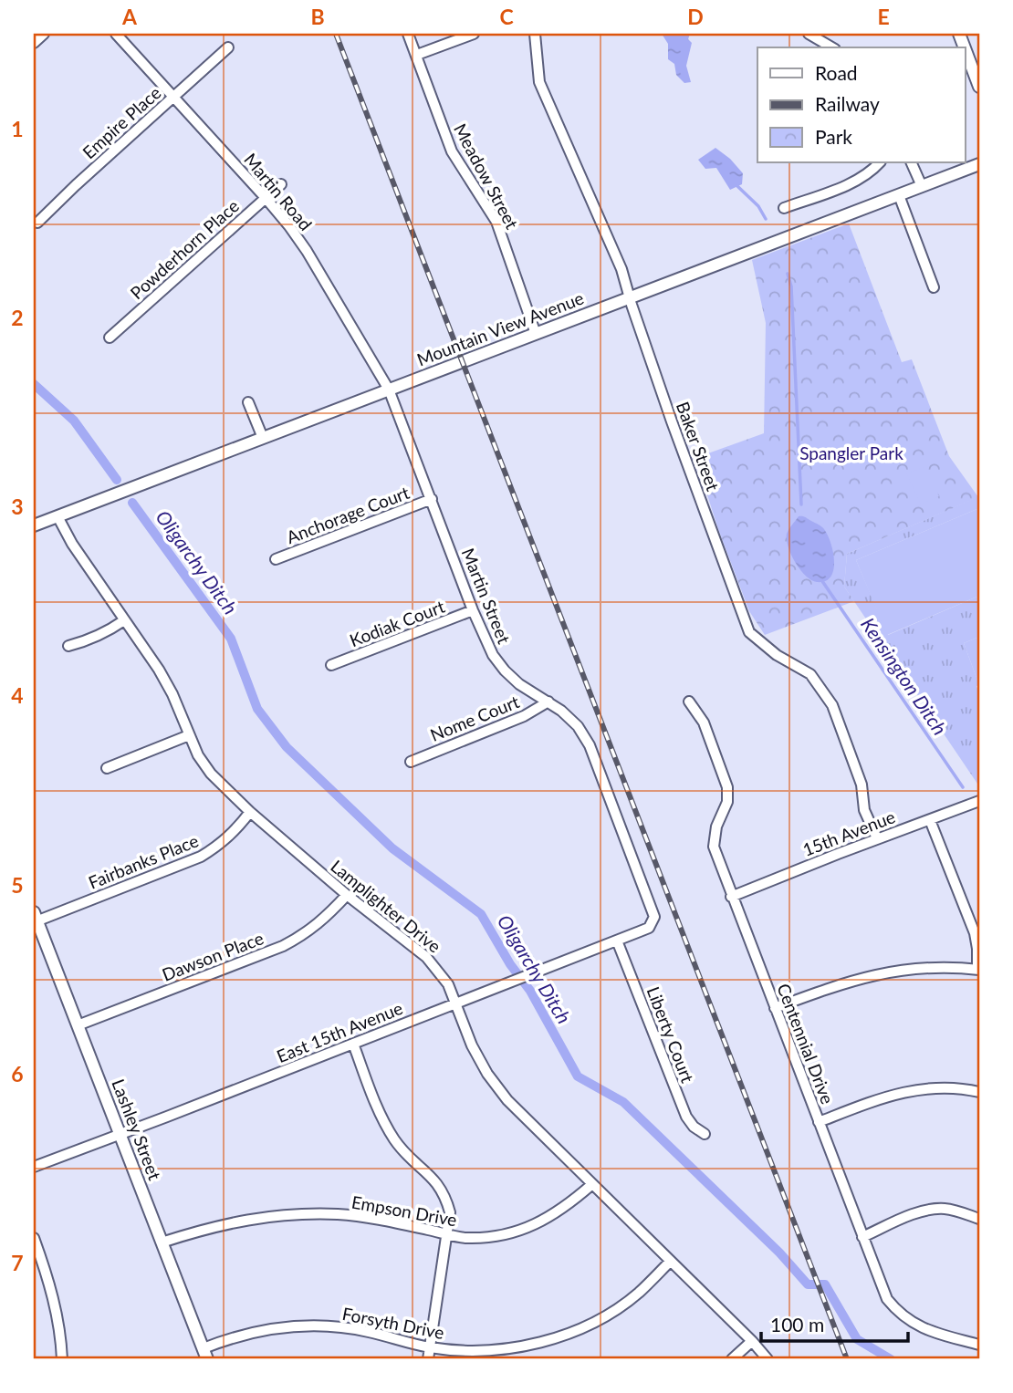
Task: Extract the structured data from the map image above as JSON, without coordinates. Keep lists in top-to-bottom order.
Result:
{
  "streets": {
    "street": [
      "Empire Place",
      "Meadow Street",
      "Martin Road",
      "Powderhorn Place",
      "Mountain View Avenue",
      "Baker Street",
      "Anchorage Court",
      "Martin Street",
      "Kodiak Court",
      "Nome Court",
      "15th Avenue",
      "Fairbanks Place",
      "Lamplighter Drive",
      "Dawson Place",
      "East 15th Avenue",
      "Liberty Court",
      "Centennial Drive",
      "Lashley Street",
      "Empson Drive",
      "Forsyth Drive"
    ]
  },
  "crossings": [
    ["Empire Place", "Martin Road"],
    ["Meadow Street", "Mountain View Avenue"],
    ["Martin Road", "Powderhorn Place"],
    ["Martin Road", "Mountain View Avenue"],
    ["Martin Road", "Martin Street"],
    ["Mountain View Avenue", "Baker Street"],
    ["Mountain View Avenue", "Martin Street"],
    ["Mountain View Avenue", "Lamplighter Drive"],
    ["Baker Street", "15th Avenue"],
    ["Anchorage Court", "Martin Street"],
    ["Martin Street", "Kodiak Court"],
    ["Martin Street", "Nome Court"],
    ["Martin Street", "East 15th Avenue"],
    ["15th Avenue", "Centennial Drive"],
    ["Fairbanks Place", "Lamplighter Drive"],
    ["Fairbanks Place", "Lashley Street"],
    ["Lamplighter Drive", "Dawson Place"],
    ["Lamplighter Drive", "East 15th Avenue"],
    ["Lamplighter Drive", "Empson Drive"],
    ["Lamplighter Drive", "Forsyth Drive"],
    ["Dawson Place", "Lashley Street"],
    ["East 15th Avenue", "Liberty Court"],
    ["East 15th Avenue", "Lashley Street"],
    ["Lashley Street", "Empson Drive"],
    ["Lashley Street", "Forsyth Drive"]
  ],
  "water": ["Oligarchy Ditch", "Kensington Ditch"],
  "parks": ["Spangler Park"],
  "legend": ["Road", "Railway", "Park"],
  "scale_bar": "100 m",
  "grid": {
    "columns": [
      "A",
      "B",
      "C",
      "D",
      "E"
    ],
    "rows": [
      "1",
      "2",
      "3",
      "4",
      "5",
      "6",
      "7"
    ]
  }
}
